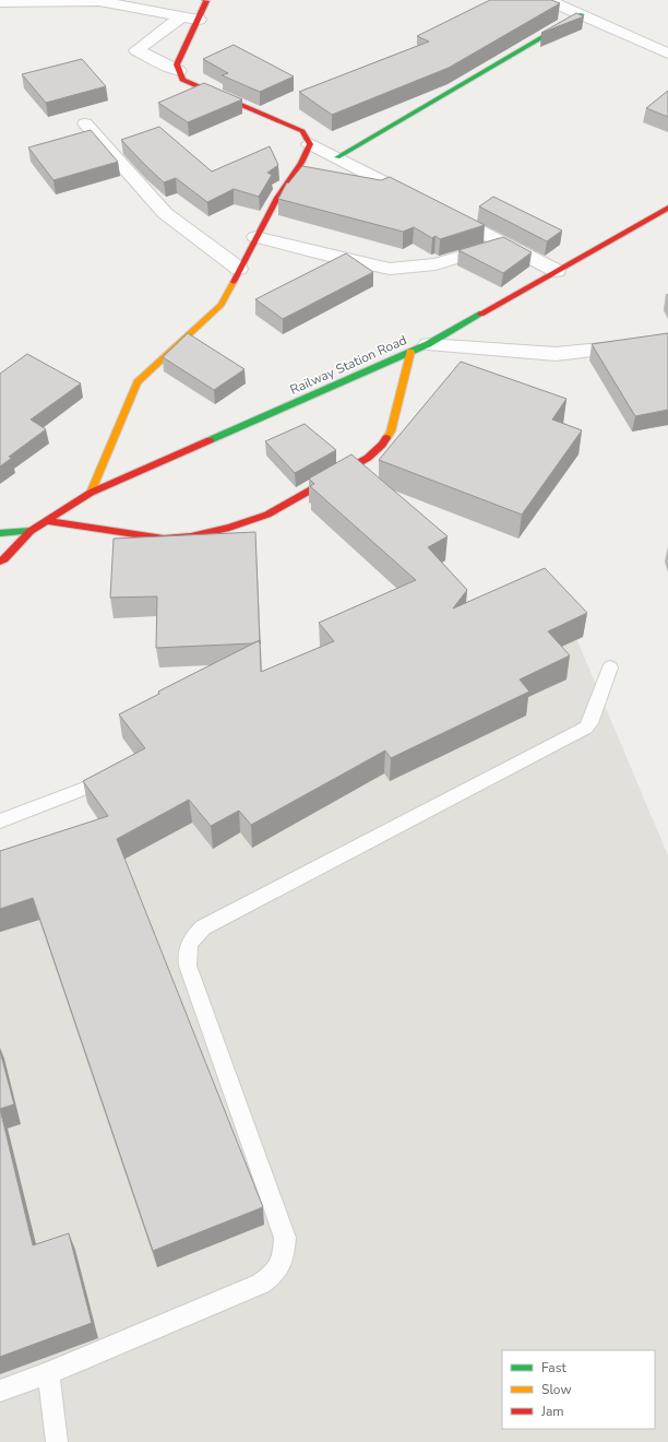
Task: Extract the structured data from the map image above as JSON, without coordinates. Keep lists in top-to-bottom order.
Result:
{
  "streets": {
    "street": ["Railway Station Road"]
  },
  "legend": ["Fast", "Slow", "Jam"]
}
